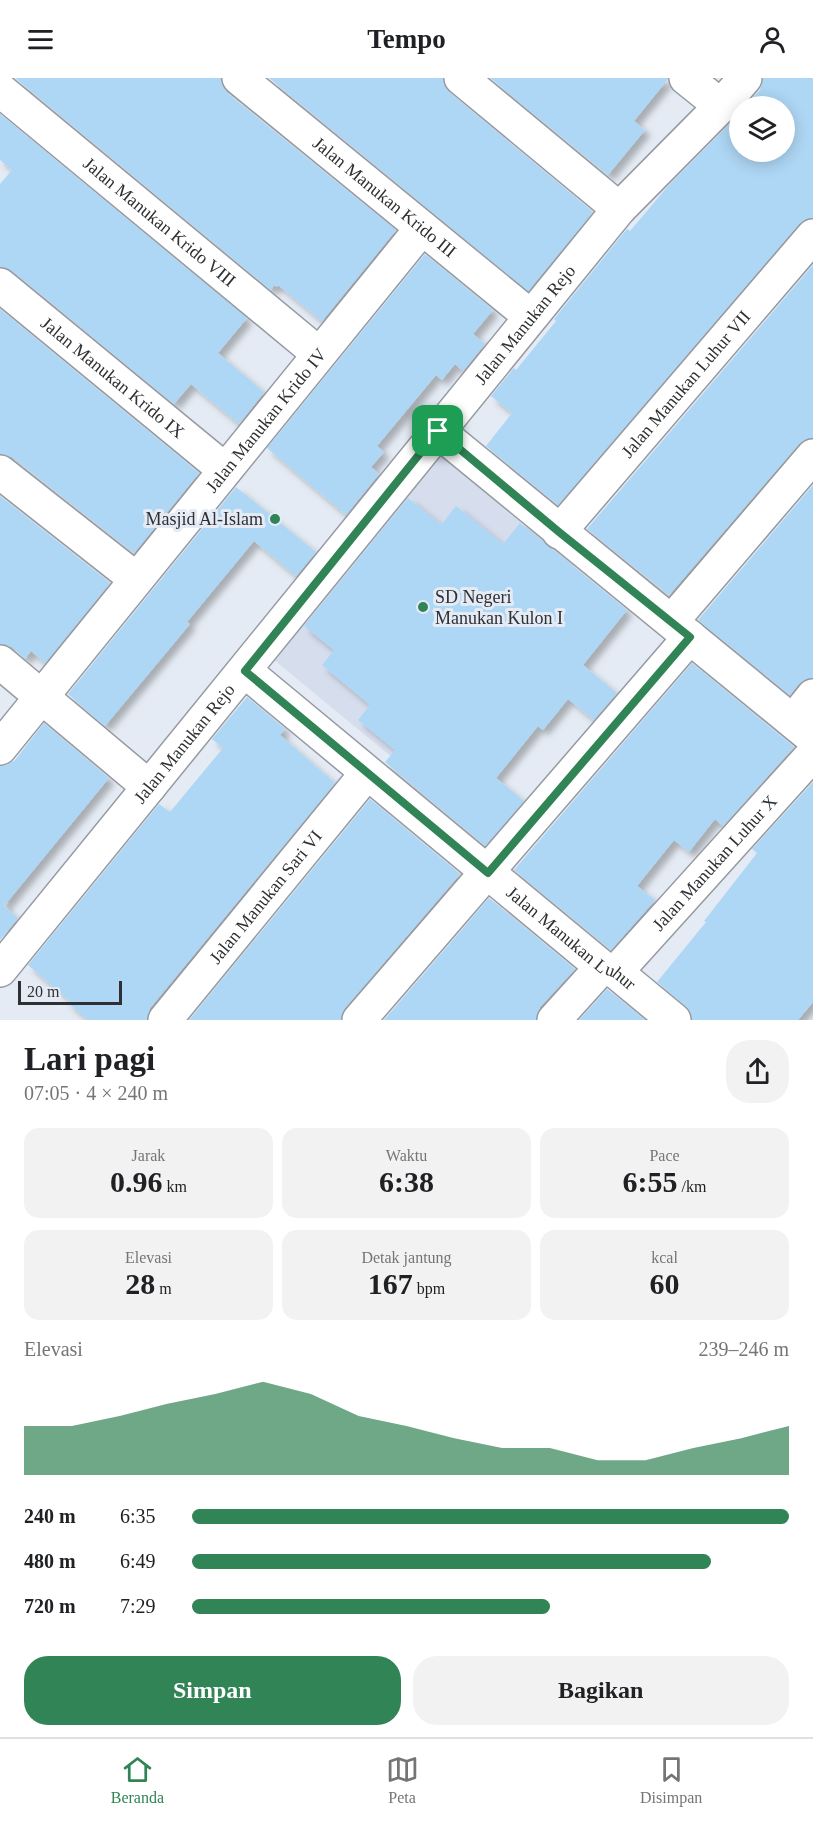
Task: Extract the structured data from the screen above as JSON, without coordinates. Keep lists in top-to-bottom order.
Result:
{
  "streets": {
    "street": [
      "Jalan Manukan Krido III",
      "Jalan Manukan Krido VIII",
      "Jalan Manukan Rejo",
      "Jalan Manukan Krido IX",
      "Jalan Manukan Luhur VII",
      "Jalan Manukan Krido IV",
      "Jalan Manukan Luhur X",
      "Jalan Manukan Sari VI",
      "Jalan Manukan Luhur"
    ]
  },
  "crossings": [
    ["Jalan Manukan Krido III", "Jalan Manukan Rejo"],
    ["Jalan Manukan Krido III", "Jalan Manukan Krido IV"],
    ["Jalan Manukan Krido VIII", "Jalan Manukan Krido IV"],
    ["Jalan Manukan Rejo", "Jalan Manukan Luhur"],
    ["Jalan Manukan Krido IX", "Jalan Manukan Krido IV"],
    ["Jalan Manukan Luhur X", "Jalan Manukan Luhur"],
    ["Jalan Manukan Sari VI", "Jalan Manukan Luhur"]
  ],
  "places": ["Masjid Al-Islam", "SD Negeri Manukan Kulon I"],
  "scale_bar": "20 m",
  "page": {
    "header": "Tempo",
    "scale": "20 m",
    "heading": ["Lari pagi", "07:05 · 4 × 240 m"],
    "stats": [
      ["Jarak", "0.96 km"],
      ["Waktu", "6:38"],
      ["Pace", "6:55 /km"],
      ["Elevasi", "28 m"],
      ["Detak jantung", "167 bpm"],
      ["kcal", "60"]
    ],
    "chart": ["Elevasi", "239–246 m"],
    "list": [
      {
        "name": "240 m",
        "note": "6:35"
      },
      {
        "name": "480 m",
        "note": "6:49"
      },
      {
        "name": "720 m",
        "note": "7:29"
      }
    ],
    "buttons": ["Simpan", "Bagikan"],
    "tabs": ["Beranda", "Peta", "Disimpan"]
  }
}
